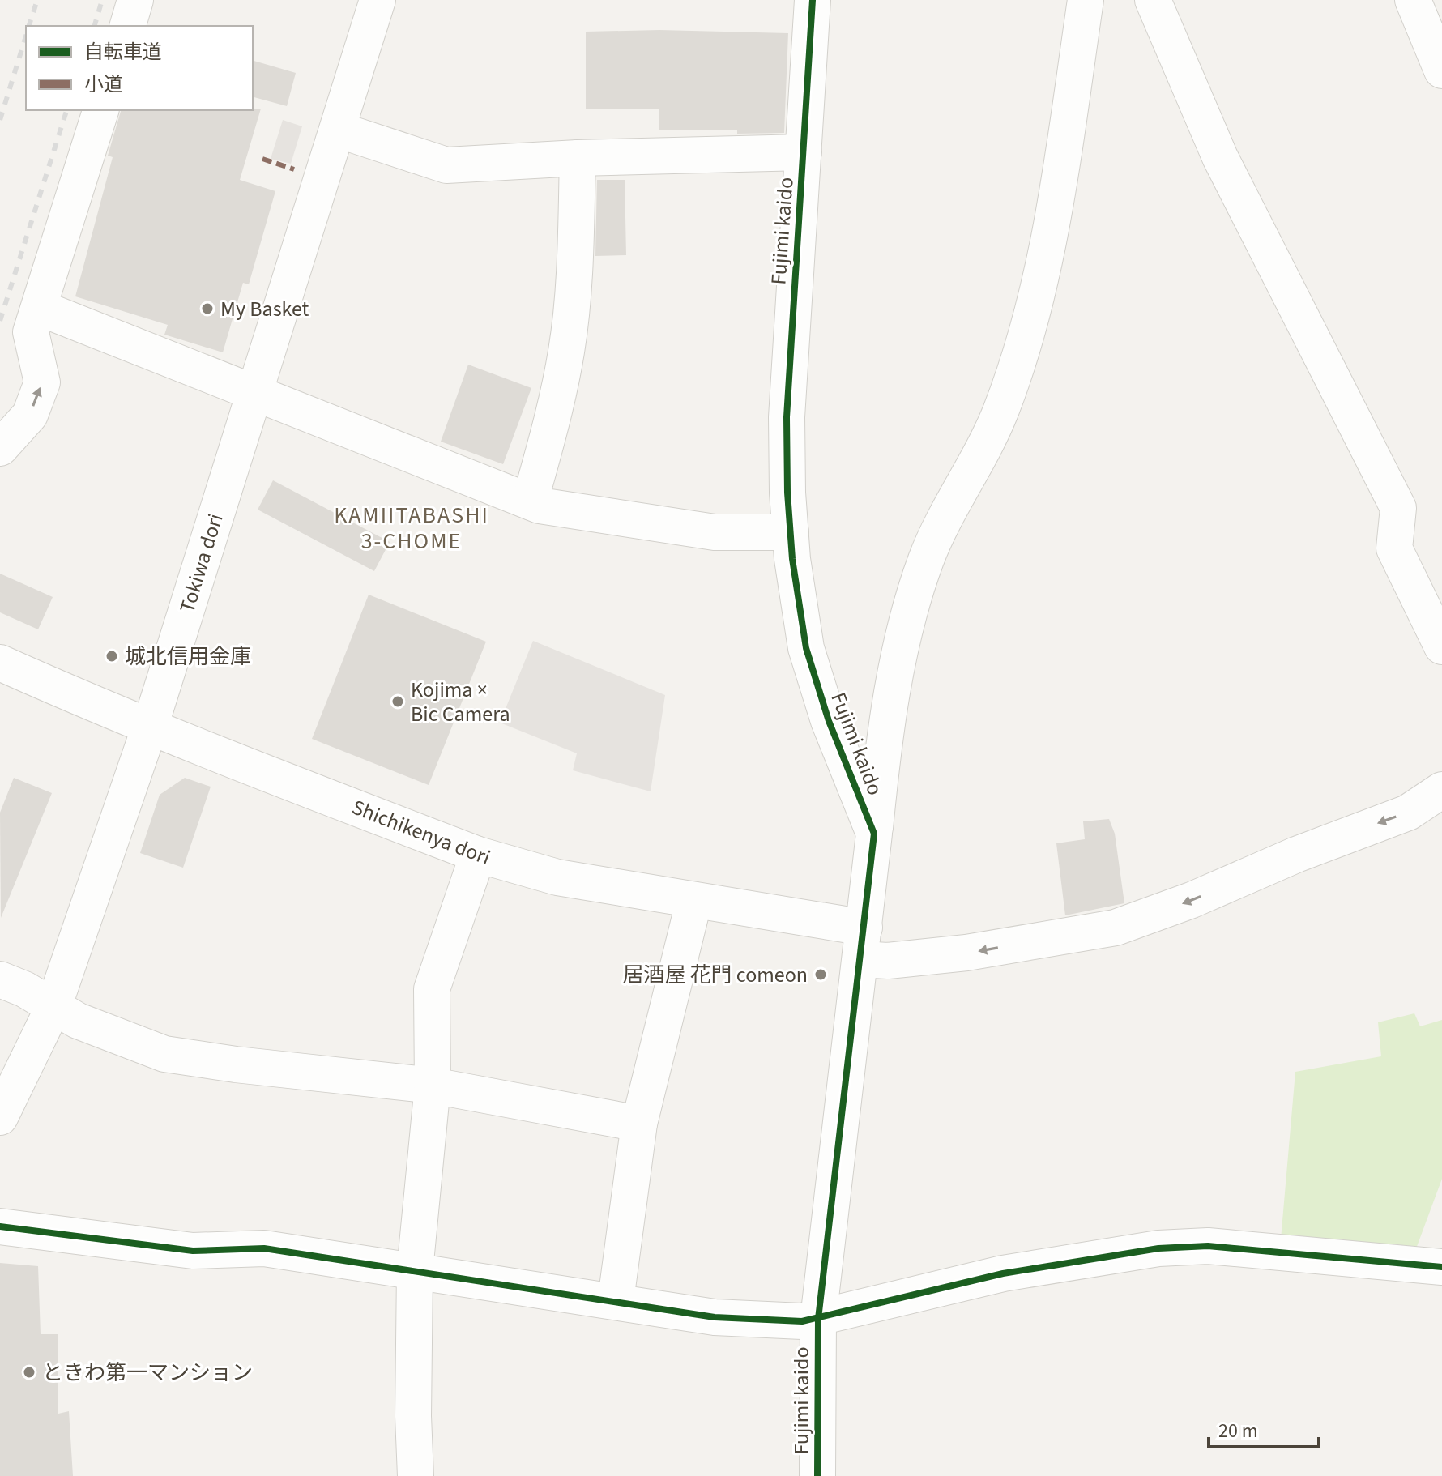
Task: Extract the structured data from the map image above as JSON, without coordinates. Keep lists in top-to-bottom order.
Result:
{
  "streets": {
    "street": ["Fujimi kaido", "Tokiwa dori", "Shichikenya dori"]
  },
  "crossings": [
    ["Fujimi kaido", "Shichikenya dori"],
    ["Tokiwa dori", "Shichikenya dori"]
  ],
  "one_way": ["Shichikenya dori"],
  "districts": ["KAMIITABASHI 3-CHOME"],
  "places": [
    "My Basket",
    "城北信用金庫",
    "Kojima × Bic Camera",
    "居酒屋 花門 comeon",
    "ときわ第一マンション"
  ],
  "legend": ["自転車道", "小道"],
  "scale_bar": "20 m"
}
